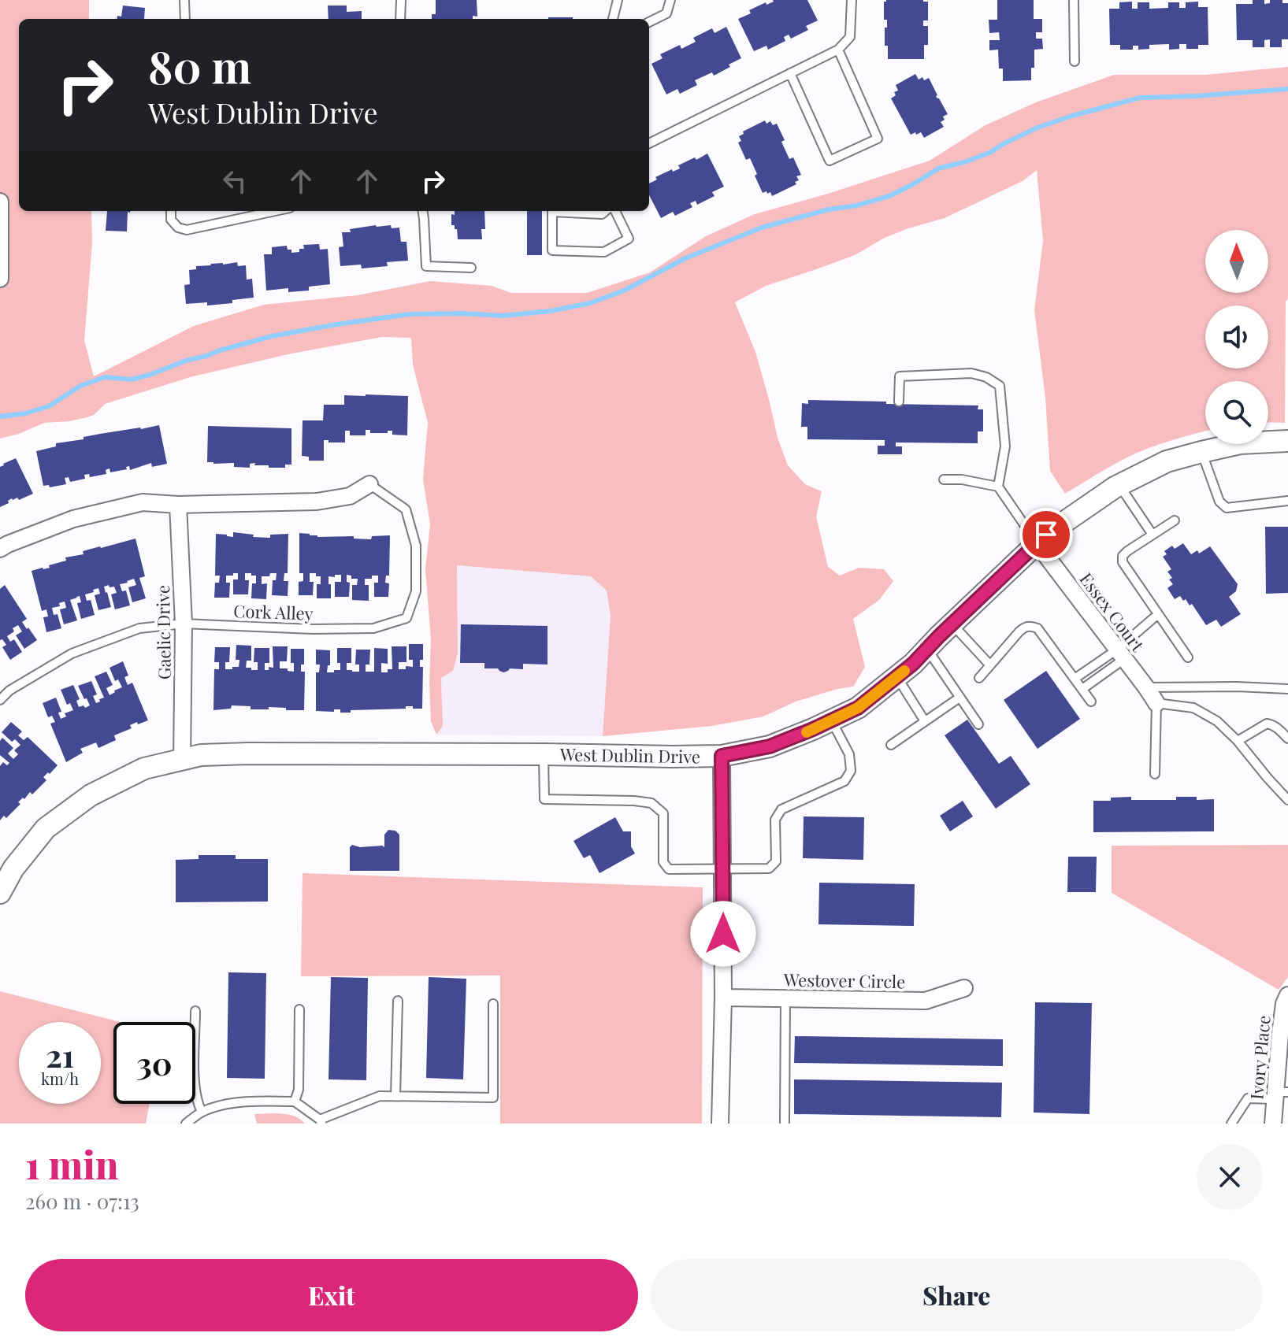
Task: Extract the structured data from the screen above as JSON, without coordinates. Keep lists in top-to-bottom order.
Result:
{
  "streets": {
    "street": [
      "Essex Court",
      "Gaelic Drive",
      "West Dublin Drive",
      "Westover Circle",
      "Ivory Place"
    ],
    "lane": ["Cork Alley"]
  },
  "crossings": [
    ["Cork Alley", "Gaelic Drive"],
    ["Essex Court", "West Dublin Drive"],
    ["Gaelic Drive", "West Dublin Drive"]
  ],
  "north": "top",
  "page": {
    "turn": ["80 m", "West Dublin Drive"],
    "speed": "21 km/h",
    "limit": "30",
    "heading": ["1 min", "260 m · 07:13"],
    "buttons": ["Exit", "Share"]
  }
}
